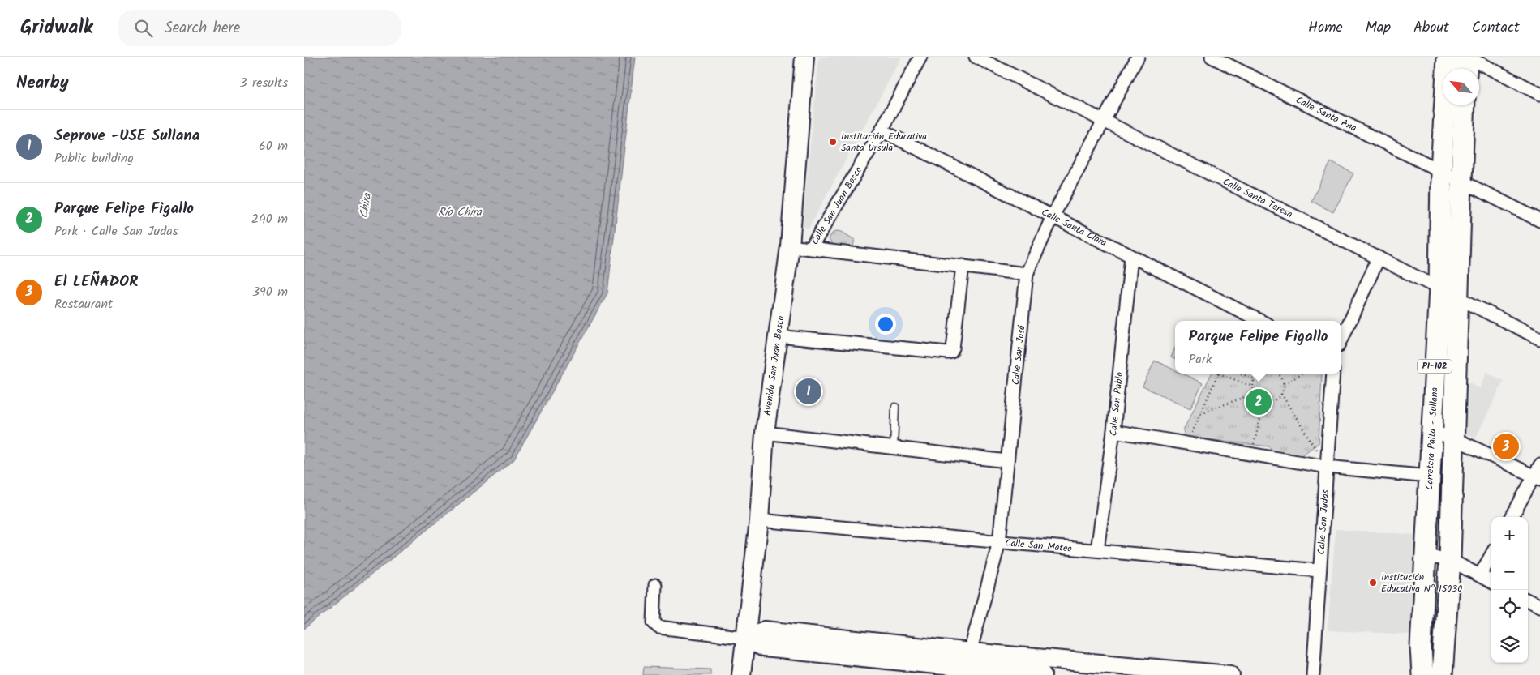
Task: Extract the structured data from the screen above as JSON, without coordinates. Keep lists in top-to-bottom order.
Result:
{
  "streets": {
    "main road": ["PI-102", "Carretera Paita - Sullana"],
    "street": [
      "Calle Santa Ana",
      "Calle Santa Teresa",
      "Calle San Juan Bosco",
      "Calle Santa Clara",
      "Calle San José",
      "Avenida San Juan Bosco",
      "Calle San Pablo",
      "Calle San Judas",
      "Calle San Mateo"
    ]
  },
  "crossings": [
    ["Calle Santa Ana", "Carretera Paita - Sullana"],
    ["Calle Santa Teresa", "Calle San José"],
    ["Calle Santa Teresa", "Carretera Paita - Sullana"],
    ["Calle San Juan Bosco", "Calle Santa Clara"],
    ["Calle Santa Clara", "Calle San José"],
    ["Calle Santa Clara", "Calle San Pablo"],
    ["Calle San José", "Calle San Mateo"],
    ["Avenida San Juan Bosco", "Calle San Mateo"],
    ["Calle San Pablo", "Calle San Mateo"],
    ["Calle San Judas", "Calle San Mateo"]
  ],
  "water": ["Chira", "Río Chira"],
  "places": ["Institución Educativa Santa Úrsula", "Institución Educativa Nº 15030"],
  "north": "top left",
  "page": {
    "header": "Gridwalk",
    "search": "Search here",
    "nav": [
      "Home",
      "Map",
      "About",
      "Contact"
    ],
    "heading": ["Nearby", "3 results"],
    "list": [
      {
        "mark": "1",
        "name": "Seprove -USE Sullana",
        "note": "Public building",
        "value": "60 m"
      },
      {
        "mark": "2",
        "name": "Parque Felipe Figallo",
        "note": "Park · Calle San Judas",
        "value": "240 m"
      },
      {
        "mark": "3",
        "name": "El LEÑADOR",
        "note": "Restaurant",
        "value": "390 m"
      }
    ],
    "popup": ["Parque Felipe Figallo", "Park"],
    "pins": ["1", "2", "3"],
    "map_buttons": ["+", "−"]
  }
}
